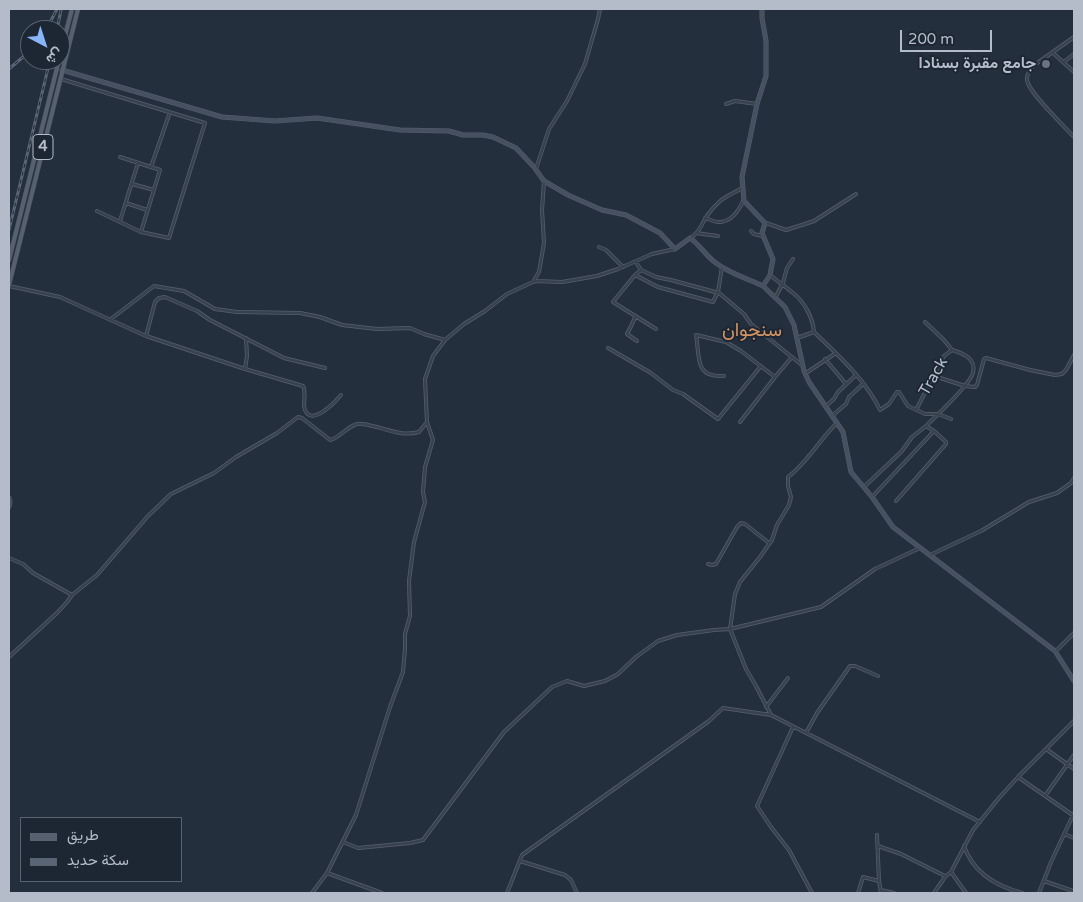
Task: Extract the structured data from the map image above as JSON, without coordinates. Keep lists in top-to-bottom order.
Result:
{
  "streets": {
    "main road": ["4"],
    "street": ["Track"]
  },
  "districts": ["سنجوان"],
  "places": ["جامع مقبرة بسنادا"],
  "legend": ["طريق", "سكة حديد"],
  "scale_bar": "200 m",
  "north": "bottom right"
}
